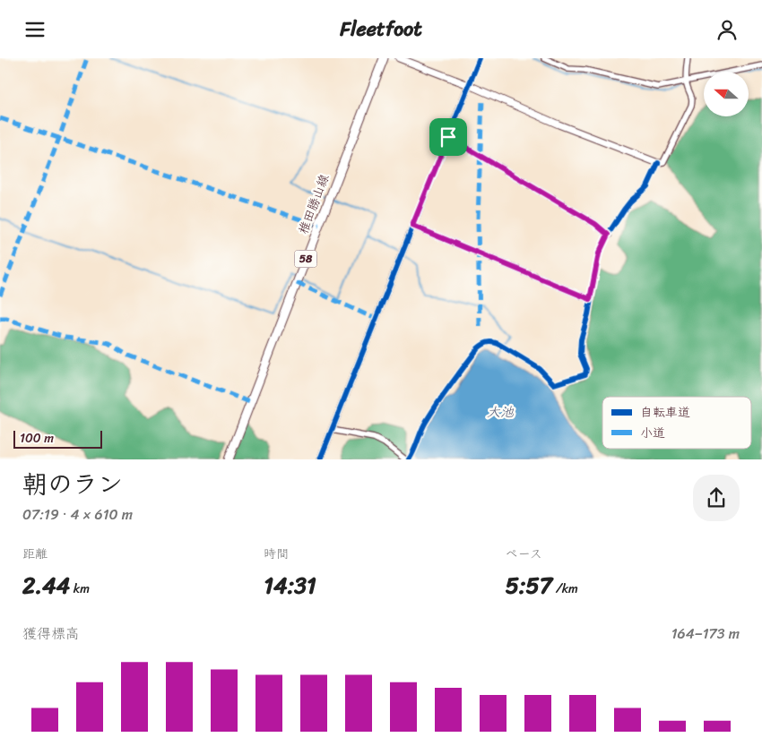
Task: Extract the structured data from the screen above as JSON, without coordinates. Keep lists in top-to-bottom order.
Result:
{
  "streets": {
    "main road": ["椎田勝山線", "58"]
  },
  "water": ["大池"],
  "legend": ["自転車道", "小道"],
  "scale_bar": "100 m",
  "north": "left",
  "page": {
    "header": "Fleetfoot",
    "scale": "100 m",
    "heading": ["朝のラン", "07:19 · 4 × 610 m"],
    "stats": [
      ["距離", "2.44 km"],
      ["時間", "14:31"],
      ["ペース", "5:57 /km"]
    ],
    "chart": ["獲得標高", "164–173 m"]
  }
}
